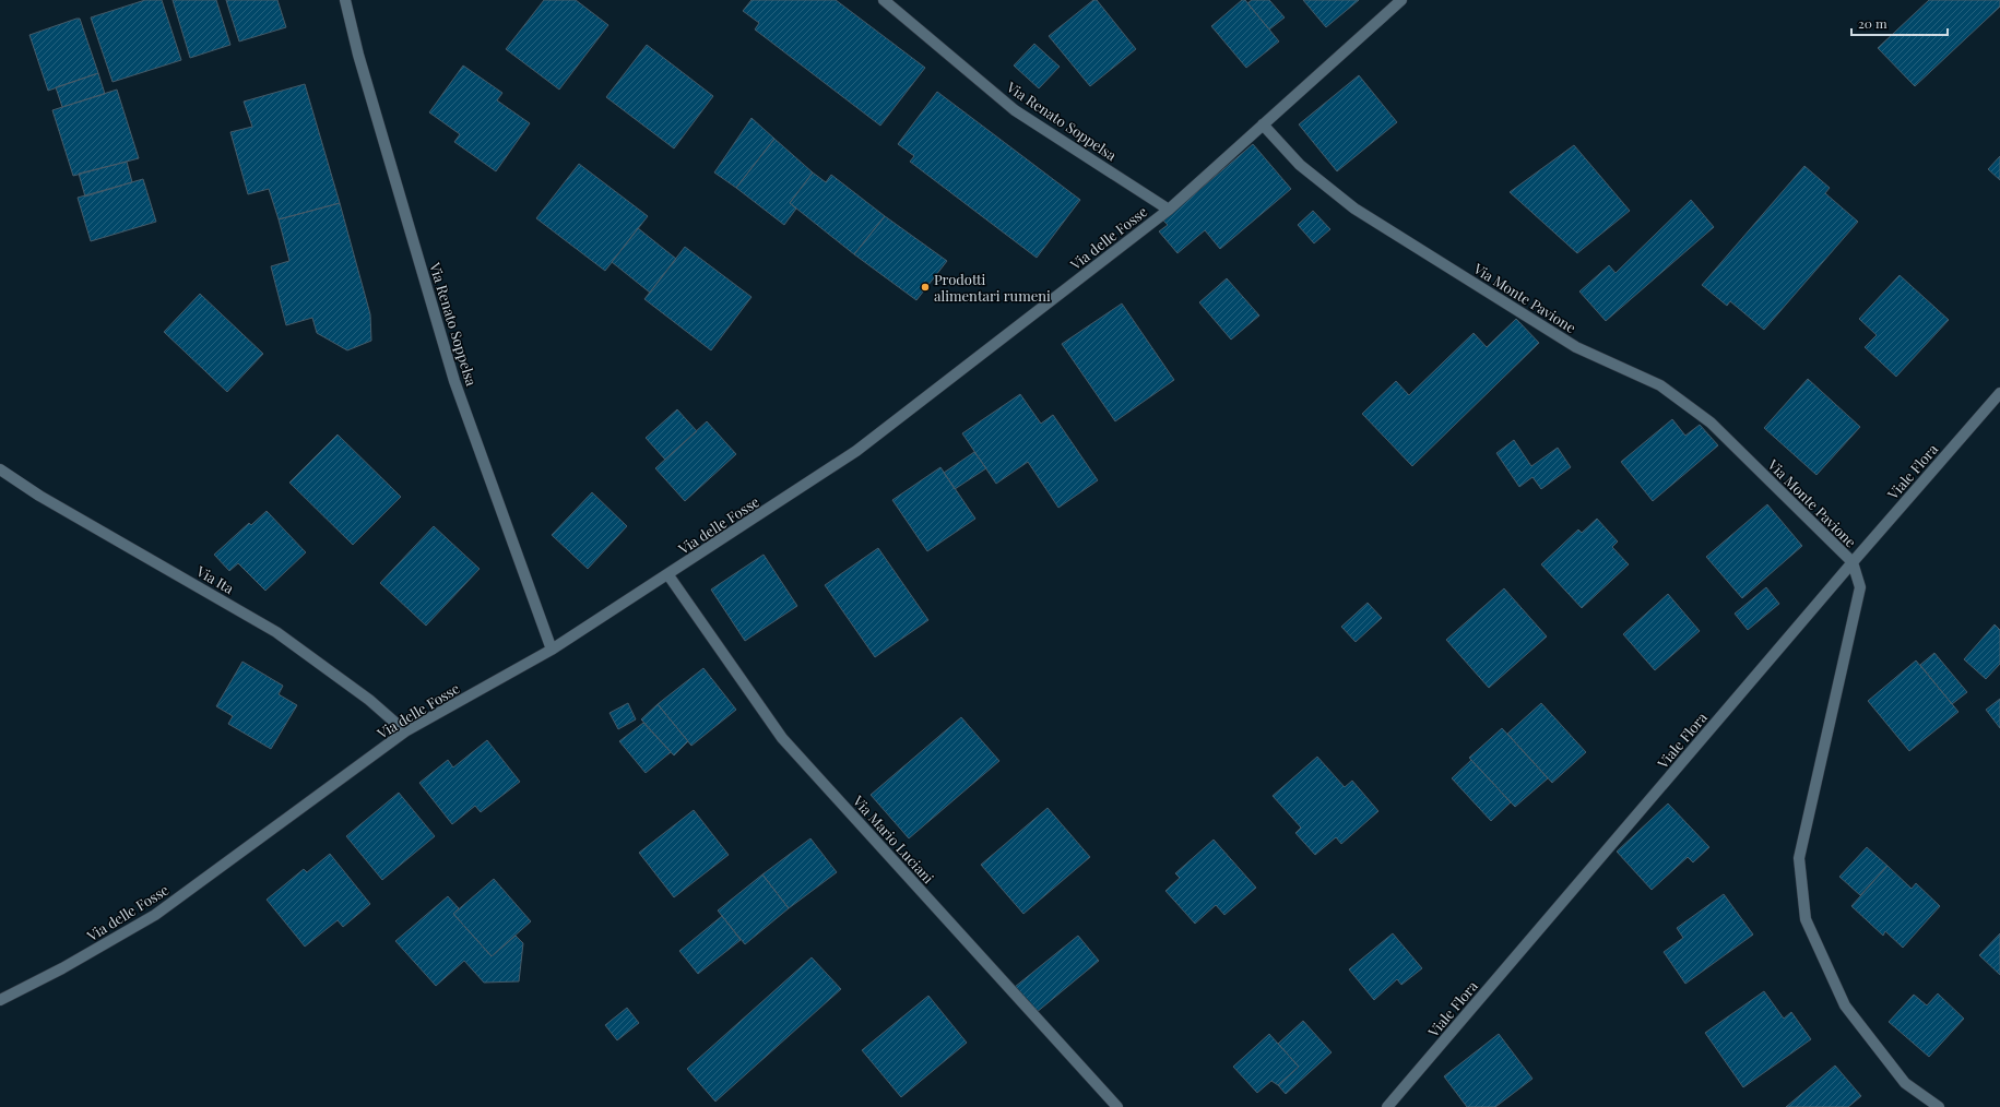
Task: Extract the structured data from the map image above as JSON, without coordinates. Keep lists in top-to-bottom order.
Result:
{
  "streets": {
    "street": [
      "Via Renato Soppelsa",
      "Via delle Fosse",
      "Via Monte Pavione",
      "Viale Flora",
      "Via Ita",
      "Via Mario Luciani"
    ]
  },
  "crossings": [
    ["Via Renato Soppelsa", "Via delle Fosse"],
    ["Via delle Fosse", "Via Monte Pavione"],
    ["Via delle Fosse", "Via Ita"],
    ["Via delle Fosse", "Via Mario Luciani"],
    ["Via Monte Pavione", "Viale Flora"]
  ],
  "places": ["Prodotti alimentari rumeni"],
  "scale_bar": "20 m"
}
